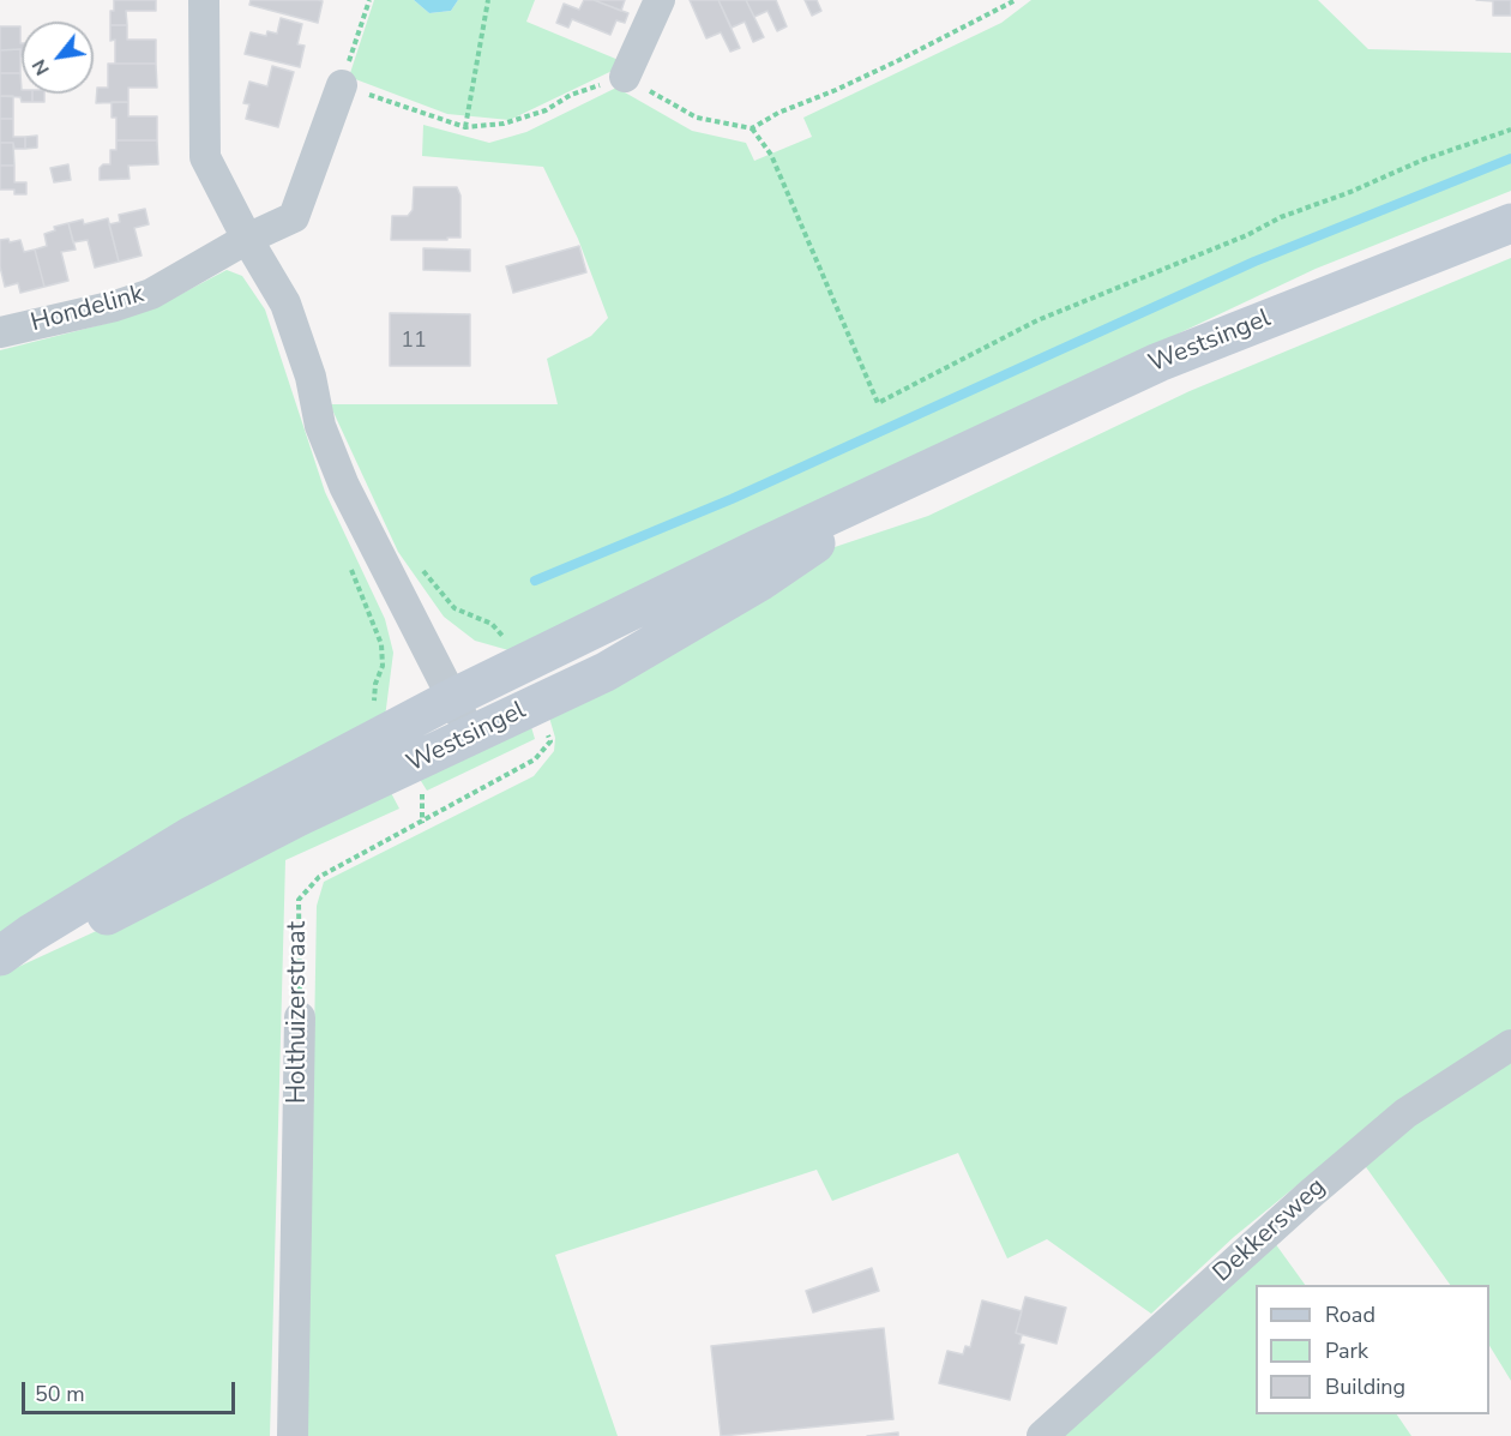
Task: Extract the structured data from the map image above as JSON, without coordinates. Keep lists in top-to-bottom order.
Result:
{
  "streets": {
    "main road": ["Westsingel"],
    "street": ["Hondelink", "Holthuizerstraat", "Dekkersweg"]
  },
  "crossings": [
    ["Westsingel", "Holthuizerstraat"]
  ],
  "house_numbers": ["11"],
  "legend": ["Road", "Park", "Building"],
  "scale_bar": "50 m",
  "north": "bottom left"
}
